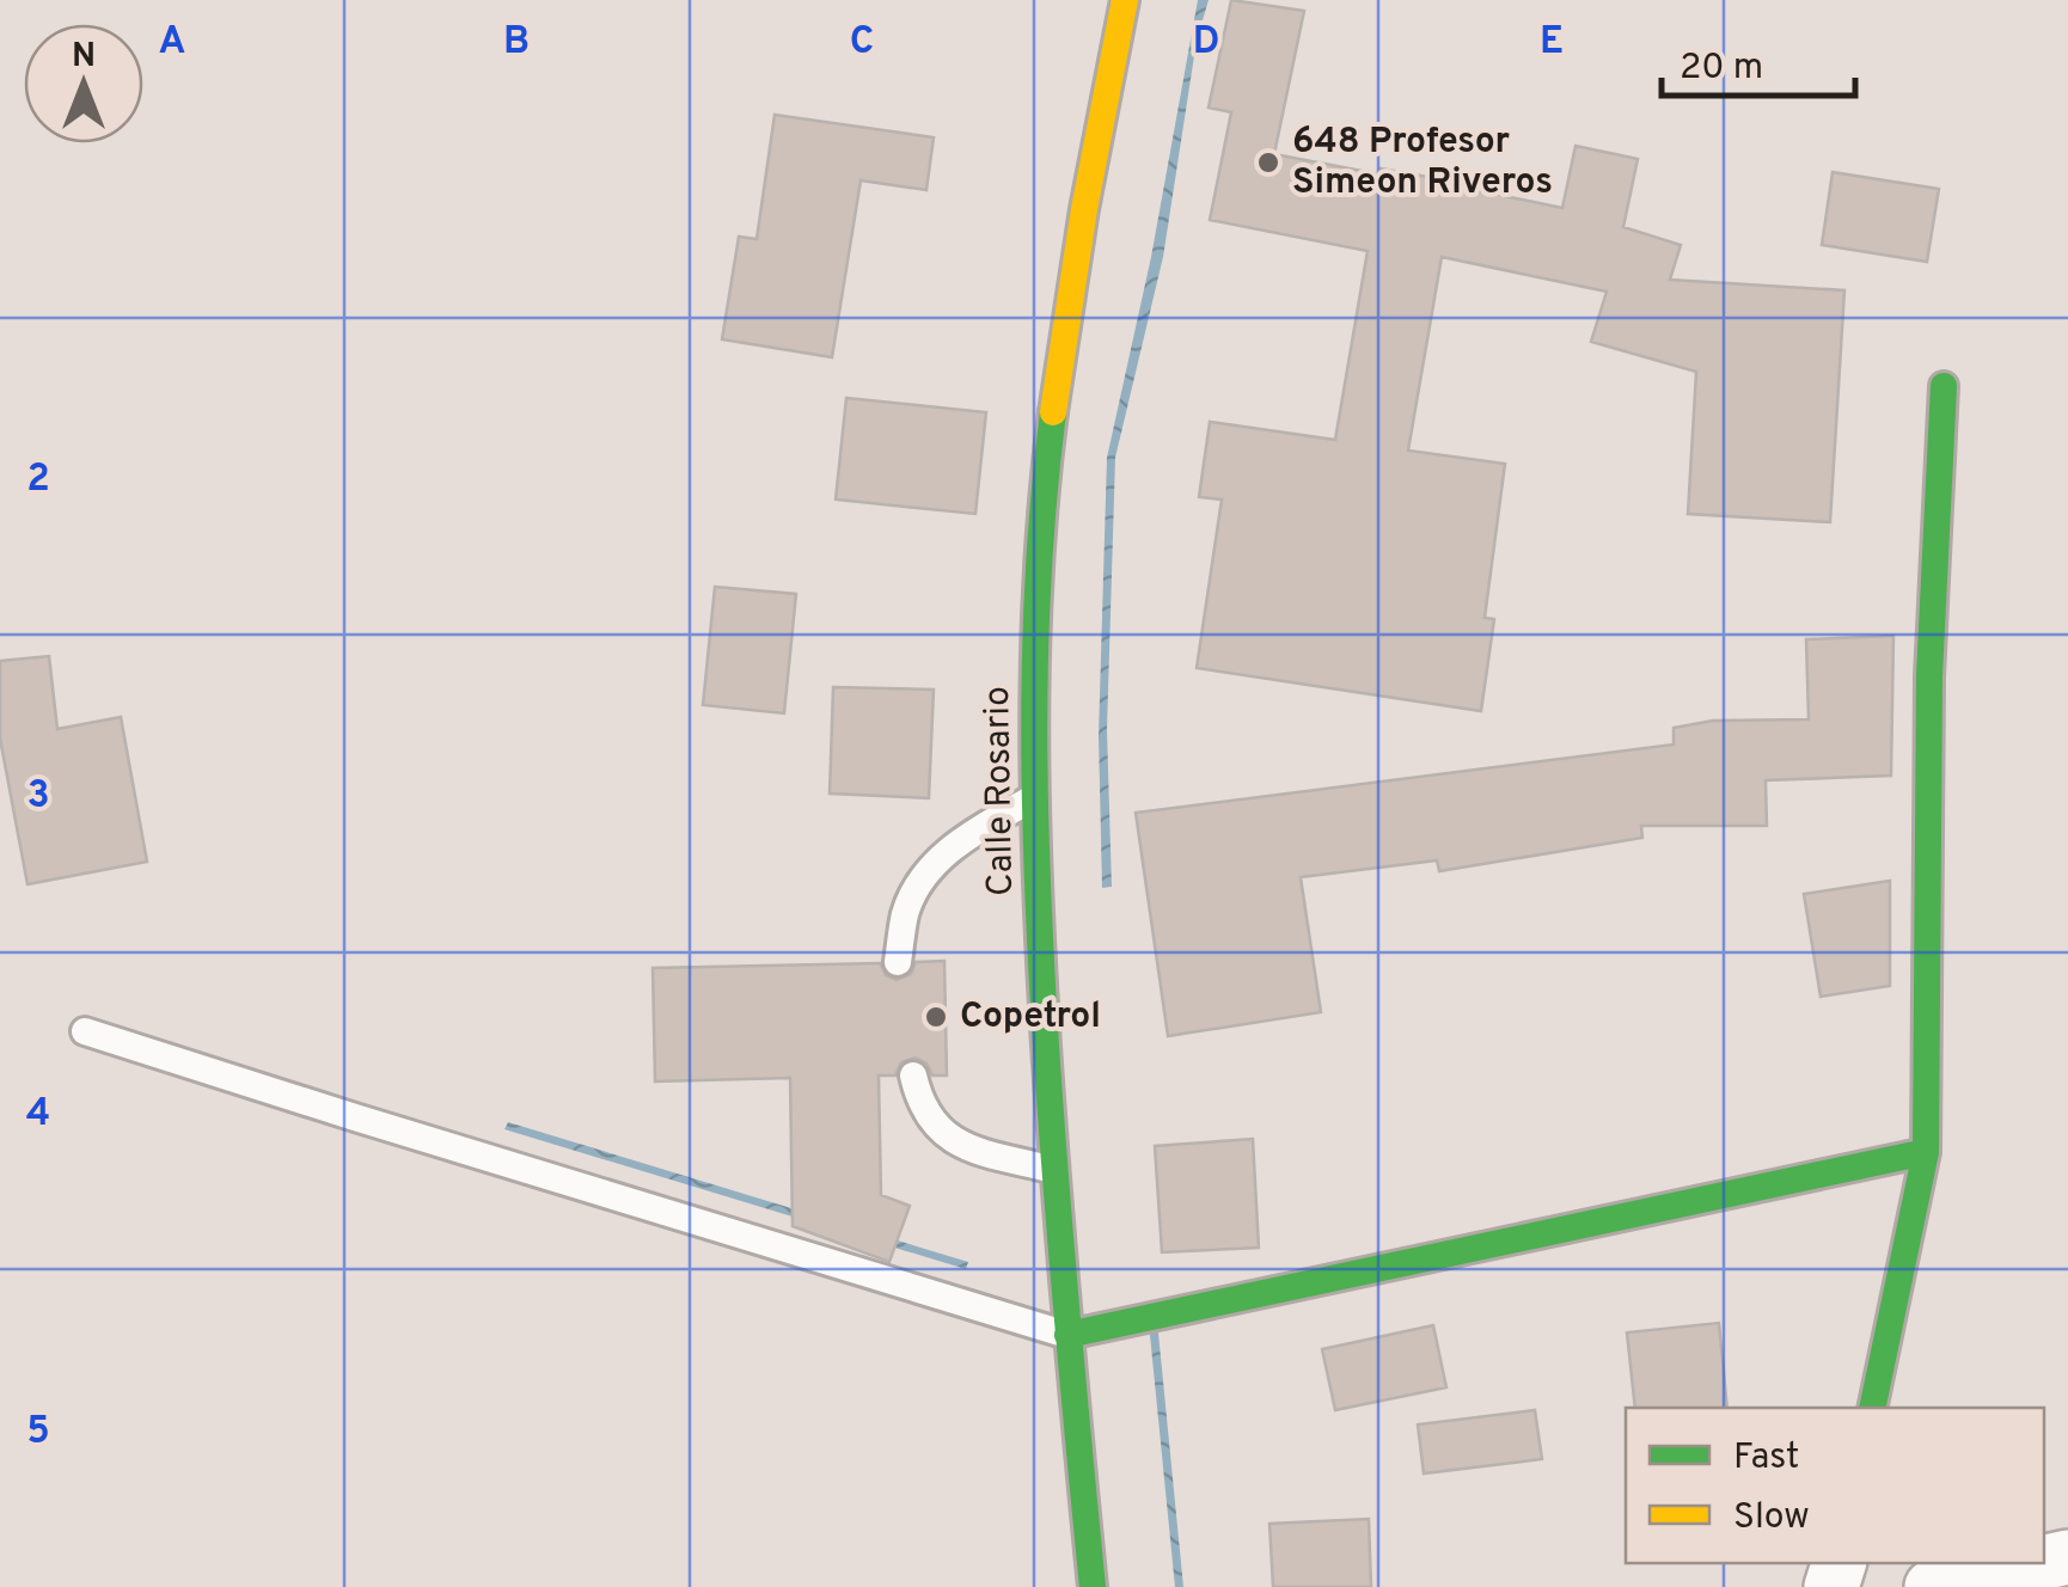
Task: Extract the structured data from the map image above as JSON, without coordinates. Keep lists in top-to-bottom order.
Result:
{
  "streets": {
    "street": ["Calle Rosario"]
  },
  "places": ["648 Profesor Simeon Riveros", "Copetrol"],
  "legend": ["Fast", "Slow"],
  "scale_bar": "20 m",
  "north": "top",
  "grid": {
    "columns": [
      "A",
      "B",
      "C",
      "D",
      "E"
    ],
    "rows": [
      "2",
      "3",
      "4",
      "5"
    ]
  }
}
